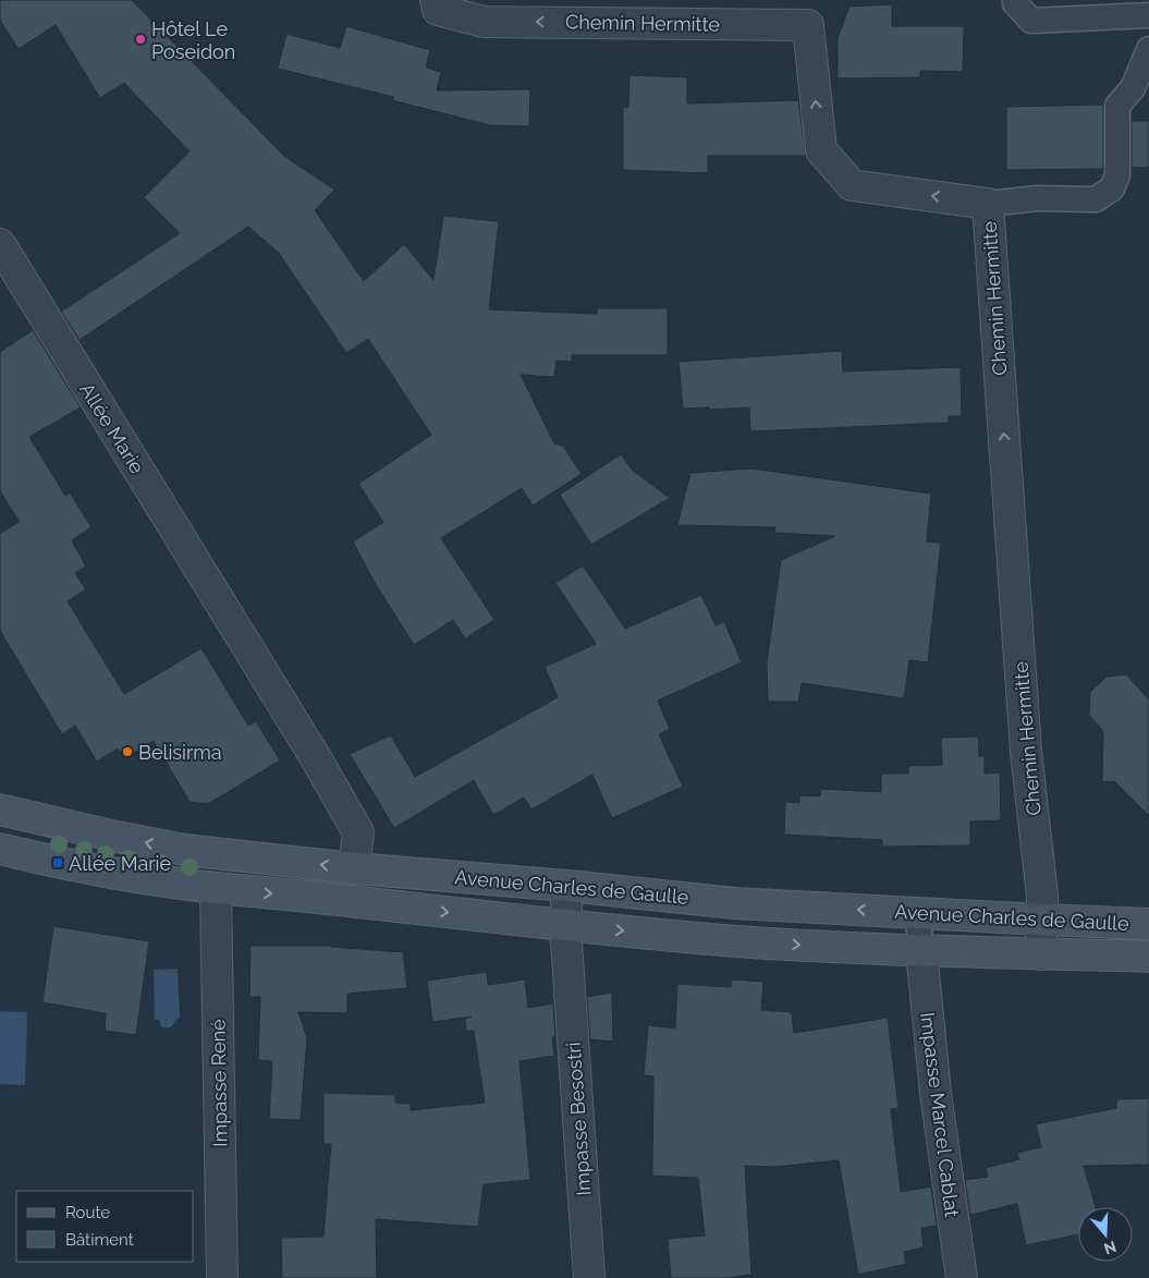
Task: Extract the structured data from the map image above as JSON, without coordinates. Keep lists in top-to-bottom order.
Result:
{
  "streets": {
    "main road": ["Avenue Charles de Gaulle"],
    "street": [
      "Chemin Hermitte",
      "Allée Marie",
      "Impasse René",
      "Impasse Marcel Cablat",
      "Impasse Besostri"
    ]
  },
  "crossings": [
    ["Chemin Hermitte", "Avenue Charles de Gaulle"],
    ["Allée Marie", "Avenue Charles de Gaulle"],
    ["Avenue Charles de Gaulle", "Impasse René"],
    ["Avenue Charles de Gaulle", "Impasse Marcel Cablat"],
    ["Avenue Charles de Gaulle", "Impasse Besostri"]
  ],
  "places": {
    "other": ["Hôtel Le Poseidon", "Belisirma"],
    "transit": ["Allée Marie"]
  },
  "legend": ["Route", "Bâtiment"],
  "north": "bottom"
}
